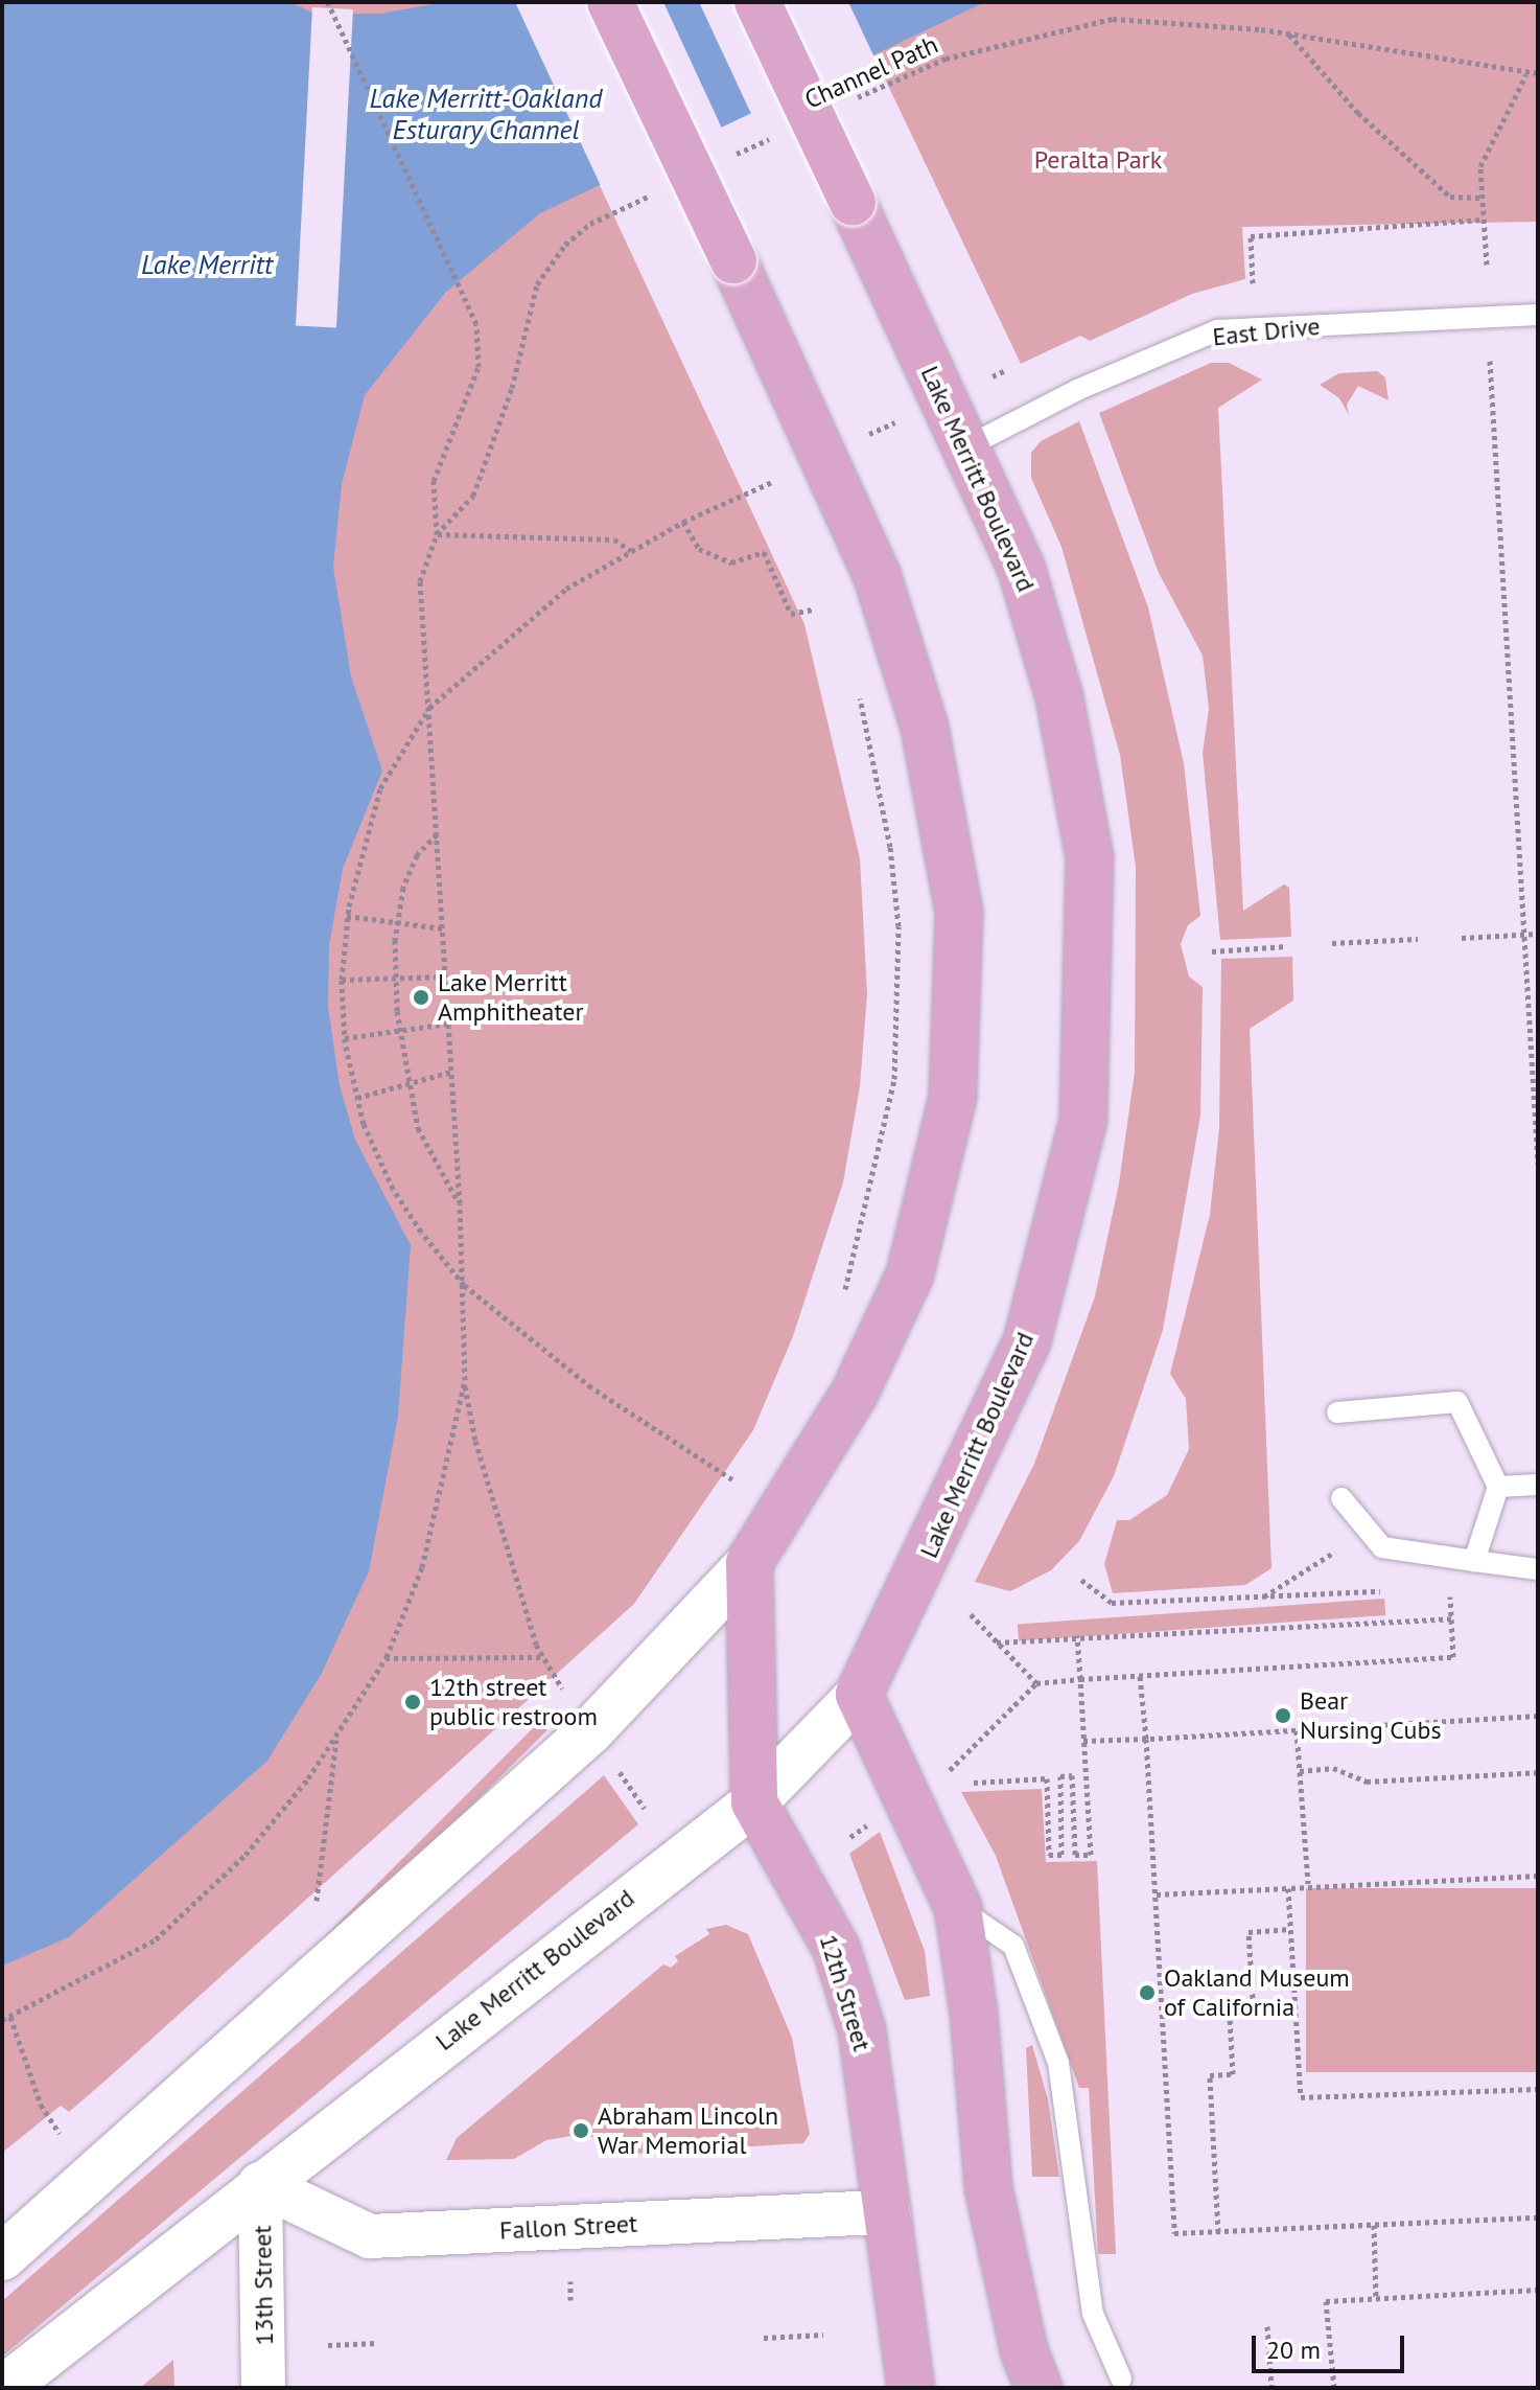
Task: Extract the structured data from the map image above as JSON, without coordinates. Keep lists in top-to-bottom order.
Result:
{
  "streets": {
    "main road": ["Lake Merritt Boulevard", "12th Street"],
    "street": ["Fallon Street", "13th Street"],
    "lane": ["East Drive"],
    "path": ["Channel Path"]
  },
  "crossings": [
    ["East Drive", "Lake Merritt Boulevard"],
    ["Lake Merritt Boulevard", "12th Street"],
    ["Lake Merritt Boulevard", "Fallon Street"],
    ["Lake Merritt Boulevard", "13th Street"],
    ["12th Street", "Fallon Street"],
    ["Fallon Street", "13th Street"]
  ],
  "water": ["Lake Merritt-Oakland Esturary Channel", "Lake Merritt"],
  "parks": ["Peralta Park"],
  "places": [
    "Lake Merritt Amphitheater",
    "12th street public restroom",
    "Bear Nursing Cubs",
    "Oakland Museum of California",
    "Abraham Lincoln War Memorial"
  ],
  "scale_bar": "20 m"
}
